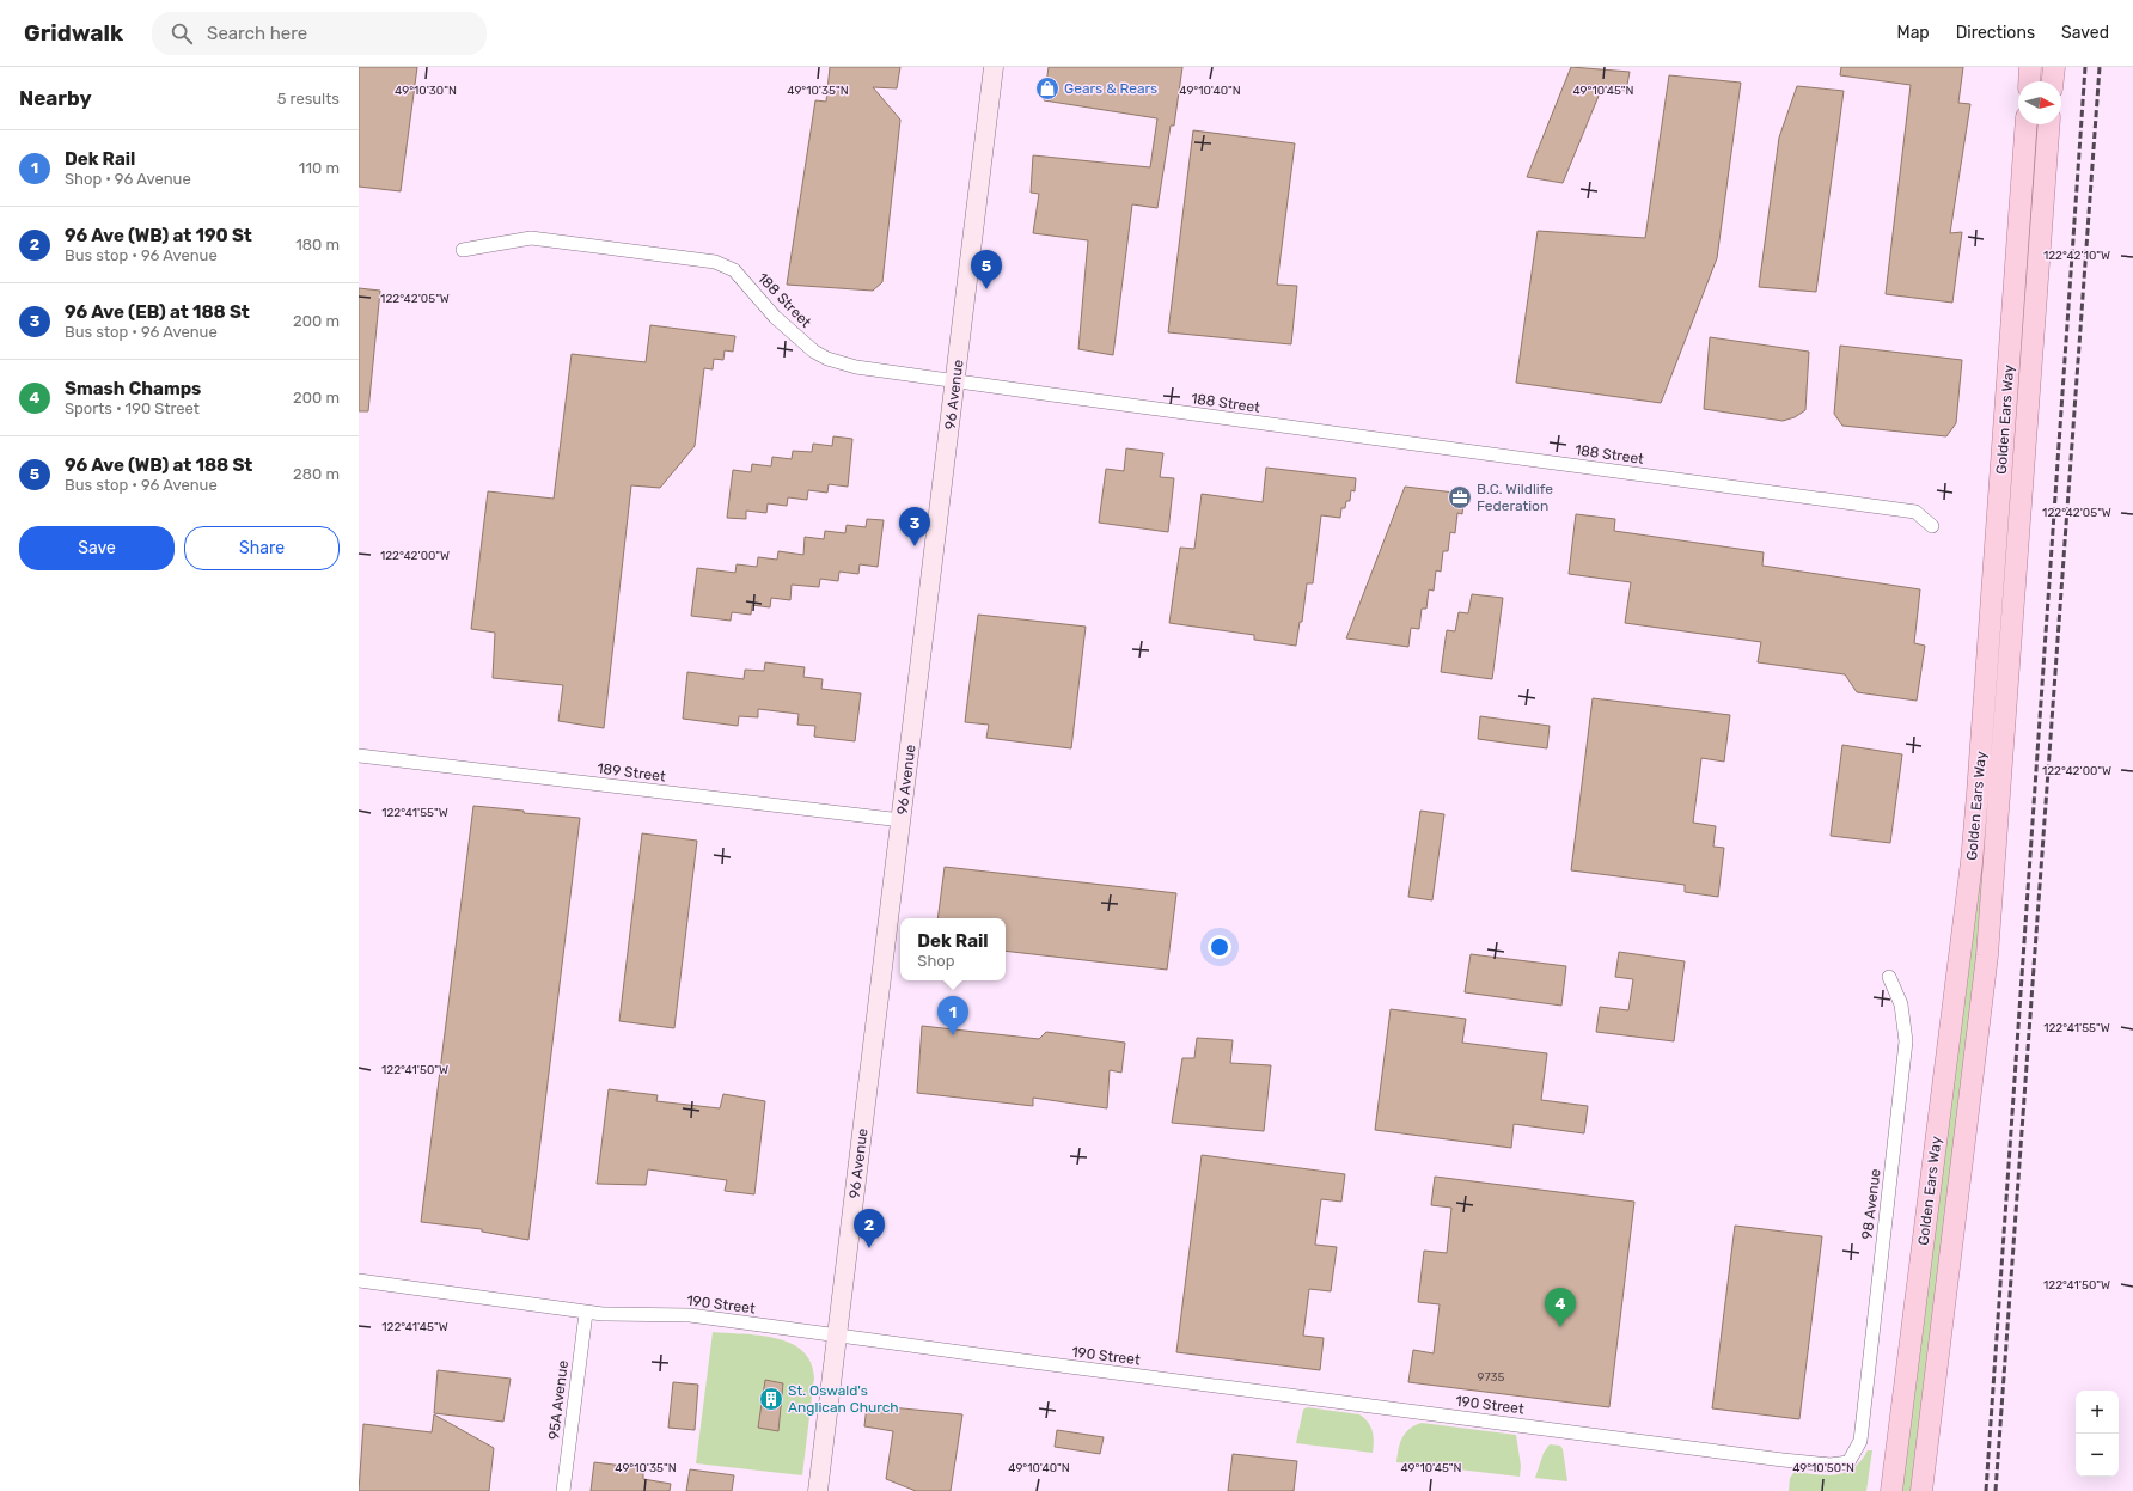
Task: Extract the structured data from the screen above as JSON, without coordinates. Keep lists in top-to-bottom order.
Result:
{
  "streets": {
    "main road": ["96 Avenue", "Golden Ears Way"],
    "street": [
      "188 Street",
      "189 Street",
      "98 Avenue",
      "190 Street",
      "95A Avenue"
    ]
  },
  "crossings": [
    ["188 Street", "96 Avenue"],
    ["96 Avenue", "189 Street"],
    ["96 Avenue", "190 Street"],
    ["98 Avenue", "190 Street"],
    ["190 Street", "95A Avenue"]
  ],
  "places": {
    "shop": ["Gears & Rears"],
    "office": ["B.C. Wildlife Federation"],
    "building": ["St. Oswald's Anglican Church"]
  },
  "house_numbers": ["9735"],
  "north": "right",
  "page": {
    "header": "Gridwalk",
    "search": "Search here",
    "nav": ["Map", "Directions", "Saved"],
    "heading": ["Nearby", "5 results"],
    "list": [
      {
        "mark": "1",
        "name": "Dek Rail",
        "note": "Shop · 96 Avenue",
        "value": "110 m"
      },
      {
        "mark": "2",
        "name": "96 Ave (WB) at 190 St",
        "note": "Bus stop · 96 Avenue",
        "value": "180 m"
      },
      {
        "mark": "3",
        "name": "96 Ave (EB) at 188 St",
        "note": "Bus stop · 96 Avenue",
        "value": "200 m"
      },
      {
        "mark": "4",
        "name": "Smash Champs",
        "note": "Sports · 190 Street",
        "value": "200 m"
      },
      {
        "mark": "5",
        "name": "96 Ave (WB) at 188 St",
        "note": "Bus stop · 96 Avenue",
        "value": "280 m"
      }
    ],
    "pins": [
      "5",
      "3",
      "1",
      "2",
      "4"
    ],
    "buttons": ["Save", "Share"],
    "popup": ["Dek Rail", "Shop"],
    "map_buttons": ["+", "−"]
  },
  "coordinates": [
    "49°10'30\"N",
    "49°10'35\"N",
    "49°10'40\"N",
    "49°10'45\"N",
    "122°42'10\"W",
    "122°42'05\"W",
    "122°42'00\"W",
    "122°41'55\"W",
    "122°41'50\"W",
    "122°41'45\"W",
    "49°10'50\"N"
  ]
}
